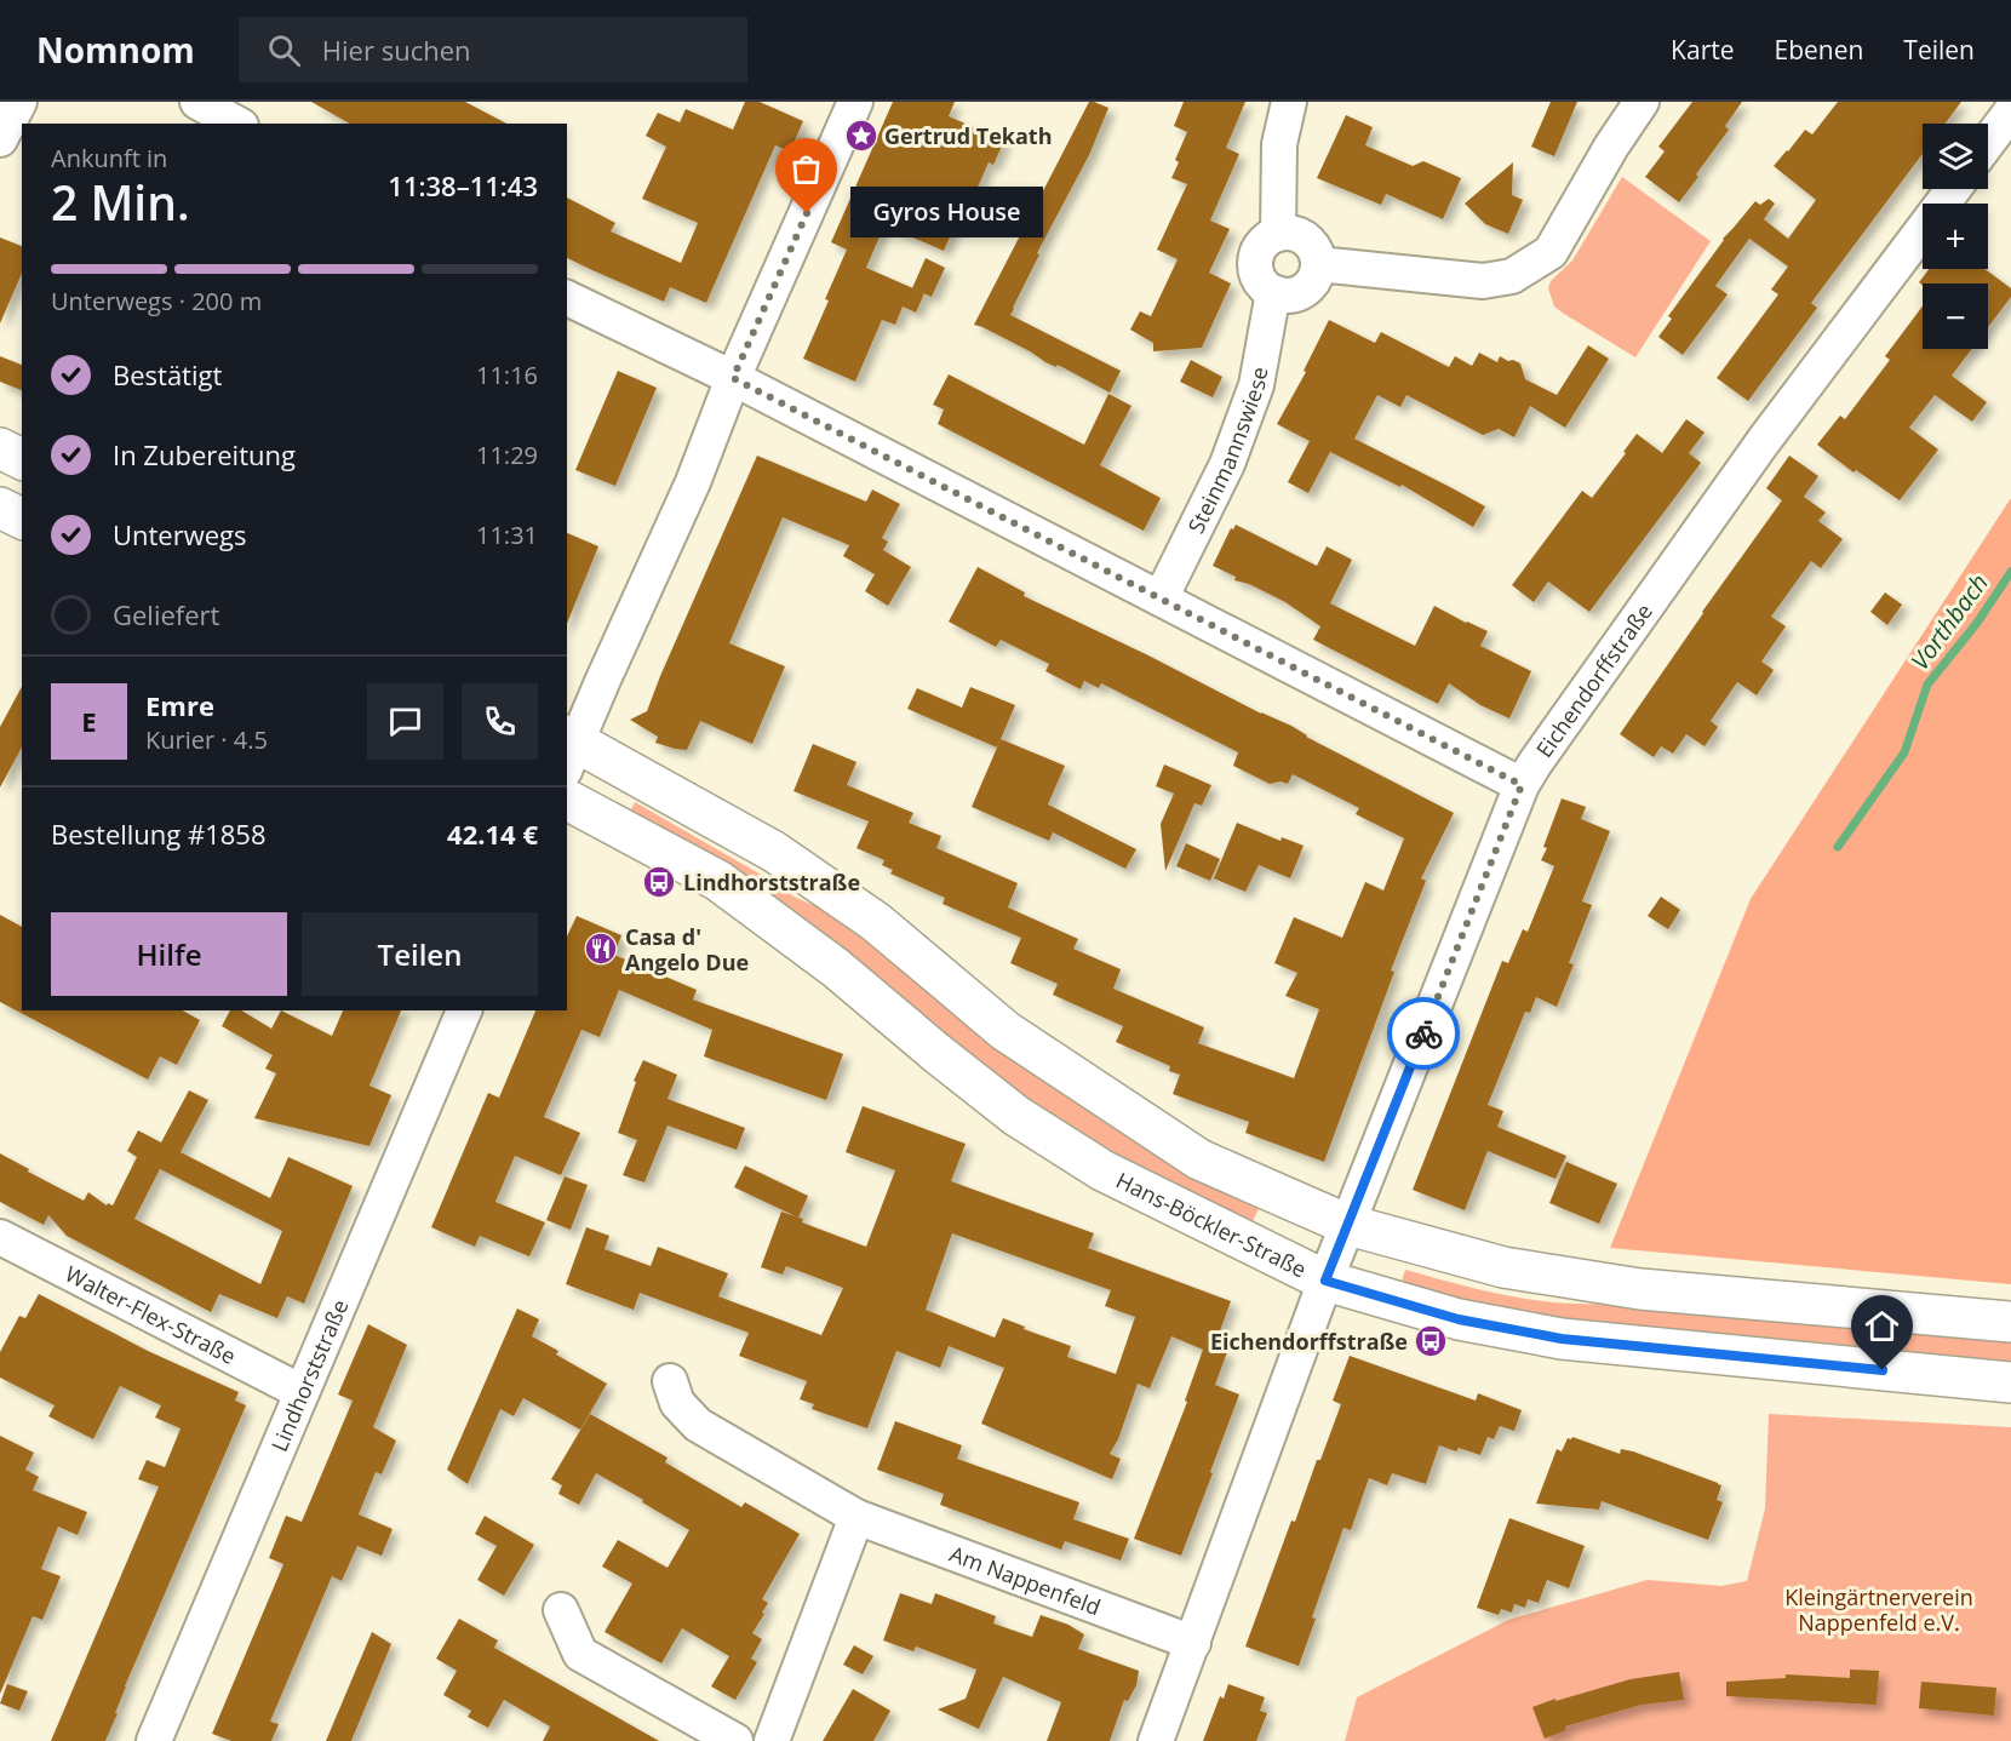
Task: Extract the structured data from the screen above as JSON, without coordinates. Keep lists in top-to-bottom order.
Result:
{
  "streets": {
    "main road": ["Hans-Böckler-Straße"],
    "street": [
      "Steinmannswiese",
      "Eichendorffstraße",
      "Walter-Flex-Straße",
      "Lindhorststraße",
      "Am Nappenfeld"
    ]
  },
  "crossings": [
    ["Eichendorffstraße", "Hans-Böckler-Straße"],
    ["Eichendorffstraße", "Am Nappenfeld"],
    ["Walter-Flex-Straße", "Lindhorststraße"]
  ],
  "water": ["Vorthbach"],
  "parks": ["Kleingärtnerverein Nappenfeld e.V."],
  "places": {
    "place": ["Gertrud Tekath"],
    "other": ["Gyros House"],
    "bus stop": ["Lindhorststraße", "Eichendorffstraße"],
    "restaurant": ["Casa d' Angelo Due"]
  },
  "page": {
    "header": "Nomnom",
    "search": "Hier suchen",
    "nav": ["Karte", "Ebenen", "Teilen"],
    "map_buttons": ["+", "−"],
    "heading": ["2 Min.", "Ankunft in", "11:38–11:43"],
    "panel": [
      "Emre",
      "Kurier · 4.5",
      "Bestellung #1858",
      "42.14 €"
    ],
    "bubble": "Gyros House",
    "bar": "Unterwegs · 200 m",
    "list": [
      ["Bestätigt", "11:16"],
      ["In Zubereitung", "11:29"],
      ["Unterwegs", "11:31"],
      "Geliefert"
    ],
    "round": "E",
    "buttons": ["Hilfe", "Teilen"]
  }
}
